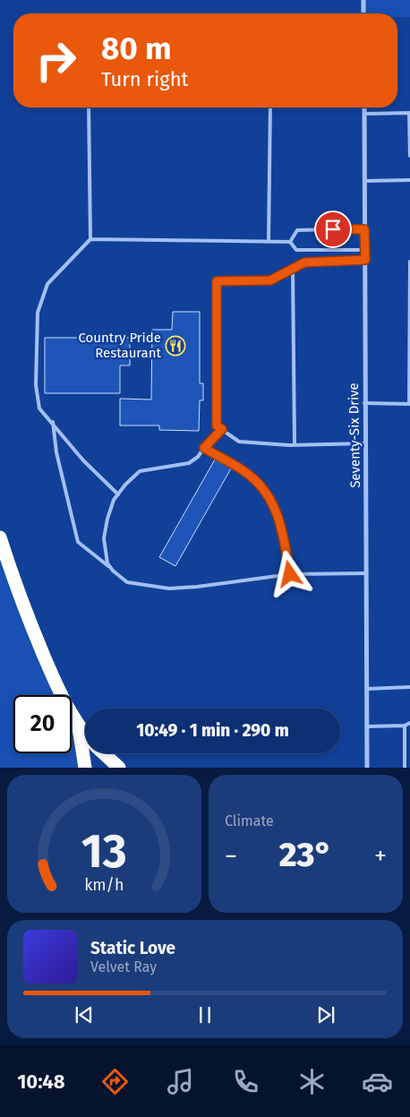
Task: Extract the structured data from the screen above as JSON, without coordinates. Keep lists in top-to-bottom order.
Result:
{
  "streets": {
    "street": ["Seventy-Six Drive"]
  },
  "places": {
    "restaurant": ["Country Pride Restaurant"]
  },
  "page": {
    "turn": ["80 m", "Turn right"],
    "limit": "20",
    "trip": "10:49 · 1 min · 290 m",
    "tile": "Climate",
    "heat": ["−", "23°", "+"],
    "song": ["Static Love", "Velvet Ray"],
    "tabs": "10:48",
    "gauge": ["13", "km/h"]
  }
}
